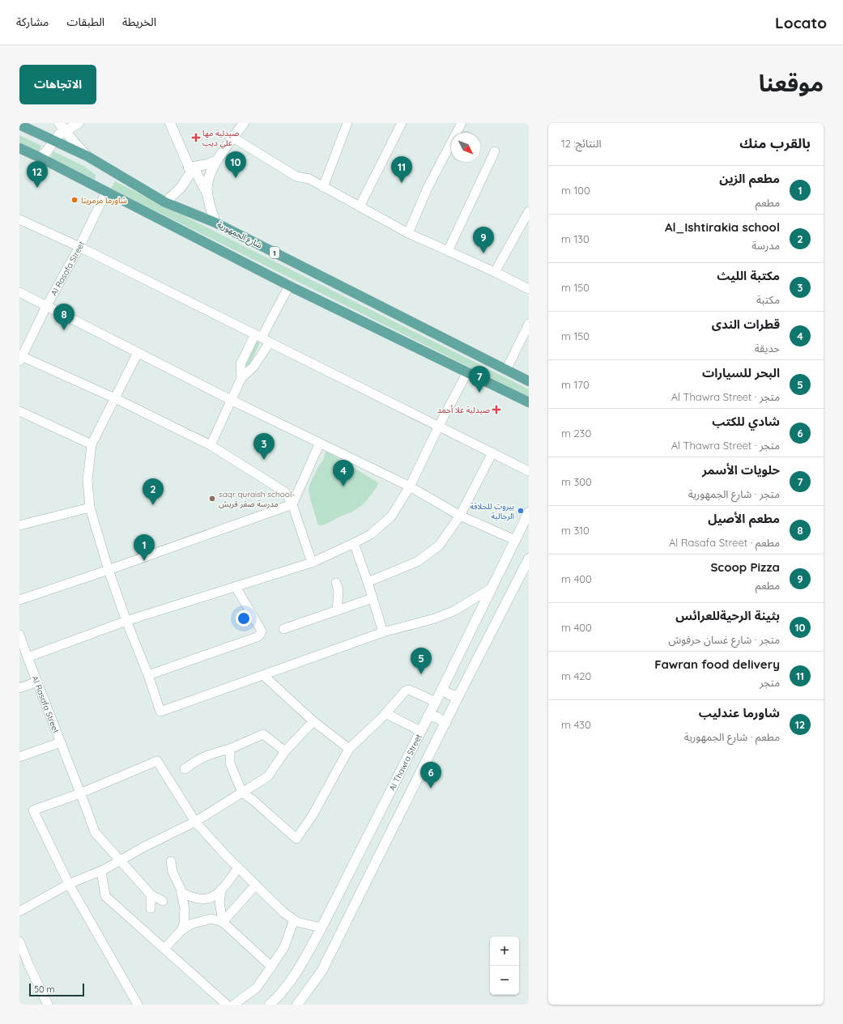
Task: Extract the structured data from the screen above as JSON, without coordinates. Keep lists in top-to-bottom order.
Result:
{
  "streets": {
    "main road": ["شارع الجمهورية", "1", "Al Thawra Street"],
    "street": ["Al Rasafa Street"]
  },
  "places": {
    "health": ["صيدلية مها علي ديب", "صيدلية علا أحمد"],
    "other": ["شاورما مرمريتا", "saqr quraish school- مدرسة صقر قريش", "بيروت للحلاقة الرجالية"]
  },
  "scale_bar": "50 m",
  "north": "bottom right",
  "page": {
    "header": "Locato",
    "nav": ["الخريطة", "الطبقات", "مشاركة"],
    "title": "موقعنا",
    "buttons": "الاتجاهات",
    "heading": ["بالقرب منك", "النتائج: 12"],
    "pins": [
      "10",
      "11",
      "12",
      "9",
      "8",
      "7",
      "3",
      "4",
      "2",
      "1",
      "5",
      "6"
    ],
    "list": [
      {
        "mark": "1",
        "name": "مطعم الزين",
        "note": "مطعم",
        "value": "100 m"
      },
      {
        "mark": "2",
        "name": "Al_Ishtirakia school",
        "note": "مدرسة",
        "value": "130 m"
      },
      {
        "mark": "3",
        "name": "مكتبة الليث",
        "note": "مكتبة",
        "value": "150 m"
      },
      {
        "mark": "4",
        "name": "قطرات الندى",
        "note": "حديقة",
        "value": "150 m"
      },
      {
        "mark": "5",
        "name": "البحر للسيارات",
        "note": "متجر · Al Thawra Street",
        "value": "170 m"
      },
      {
        "mark": "6",
        "name": "شادي للكتب",
        "note": "متجر · Al Thawra Street",
        "value": "230 m"
      },
      {
        "mark": "7",
        "name": "حلويات الأسمر",
        "note": "متجر · شارع الجمهورية",
        "value": "300 m"
      },
      {
        "mark": "8",
        "name": "مطعم الأصيل",
        "note": "مطعم · Al Rasafa Street",
        "value": "310 m"
      },
      {
        "mark": "9",
        "name": "Scoop Pizza",
        "note": "مطعم",
        "value": "400 m"
      },
      {
        "mark": "10",
        "name": "بثينة الرحيةللعرائس",
        "note": "متجر · شارع غسان حرفوش",
        "value": "400 m"
      },
      {
        "mark": "11",
        "name": "Fawran food delivery",
        "note": "متجر",
        "value": "420 m"
      },
      {
        "mark": "12",
        "name": "شاورما عندليب",
        "note": "مطعم · شارع الجمهورية",
        "value": "430 m"
      }
    ],
    "map_buttons": ["+", "−"],
    "scale": "50 m"
  }
}
